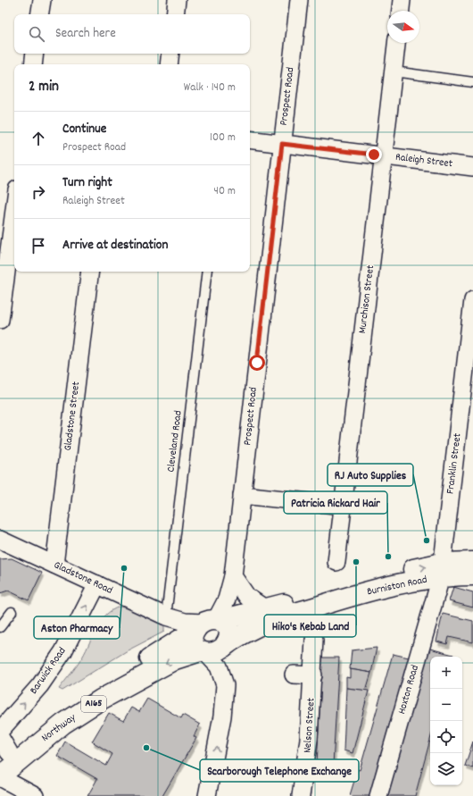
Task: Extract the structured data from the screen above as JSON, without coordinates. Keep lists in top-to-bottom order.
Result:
{
  "streets": {
    "main road": ["Burniston Road", "A165", "Northway"],
    "street": [
      "Prospect Road",
      "Raleigh Street",
      "Murchison Street",
      "Gladstone Street",
      "Franklin Street",
      "Gladstone Road",
      "Barwick Road",
      "Hoxton Road",
      "Nelson Street"
    ],
    "lane": ["Cleveland Road"]
  },
  "crossings": [
    ["Prospect Road", "Raleigh Street"],
    ["Prospect Road", "Gladstone Road"],
    ["Prospect Road", "Burniston Road"],
    ["Prospect Road", "Northway"],
    ["Raleigh Street", "Murchison Street"],
    ["Gladstone Street", "Gladstone Road"],
    ["Cleveland Road", "Gladstone Road"],
    ["Franklin Street", "Burniston Road"],
    ["Franklin Street", "Hoxton Road"],
    ["Gladstone Road", "Burniston Road"],
    ["Gladstone Road", "Barwick Road"],
    ["Gladstone Road", "Northway"],
    ["Burniston Road", "Hoxton Road"],
    ["Burniston Road", "Northway"]
  ],
  "one_way": ["Gladstone Road", "Barwick Road"],
  "places": [
    "RJ Auto Supplies",
    "Patricia Rickard Hair",
    "Hiko's Kebab Land",
    "Aston Pharmacy",
    "Scarborough Telephone Exchange"
  ],
  "north": "right",
  "page": {
    "search": "Search here",
    "heading": ["2 min", "Walk · 140 m"],
    "list": [
      ["Continue", "Prospect Road", "100 m"],
      ["Turn right", "Raleigh Street", "40 m"],
      "Arrive at destination"
    ],
    "map_buttons": ["+", "−"]
  }
}
